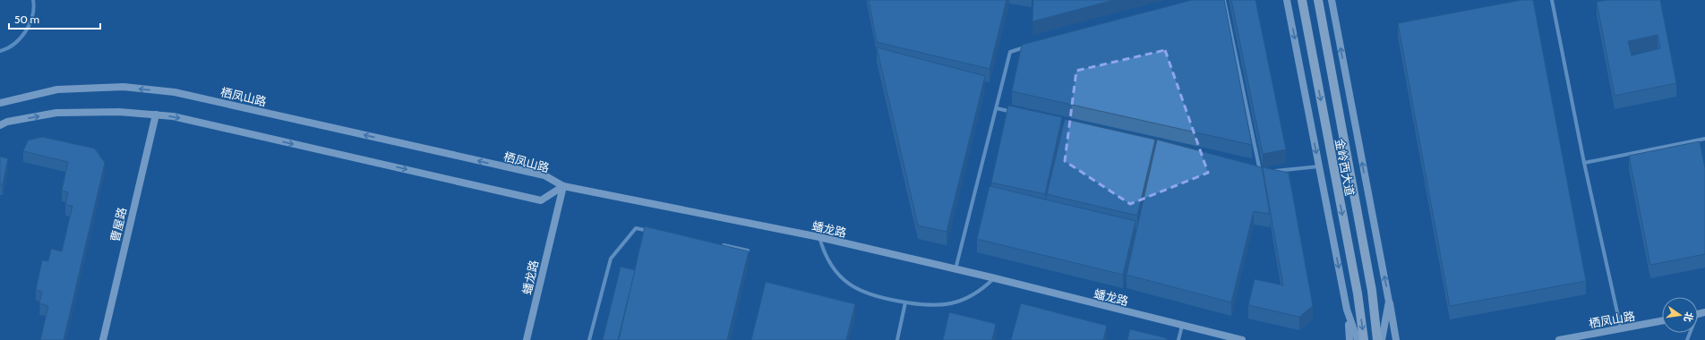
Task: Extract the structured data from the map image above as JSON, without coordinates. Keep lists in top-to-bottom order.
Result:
{
  "streets": {
    "main road": ["金岭西大道"],
    "street": ["栖凤山路", "曹屋路", "蟠龙路"]
  },
  "crossings": [
    ["栖凤山路", "蟠龙路"]
  ],
  "scale_bar": "50 m",
  "north": "right"
}
